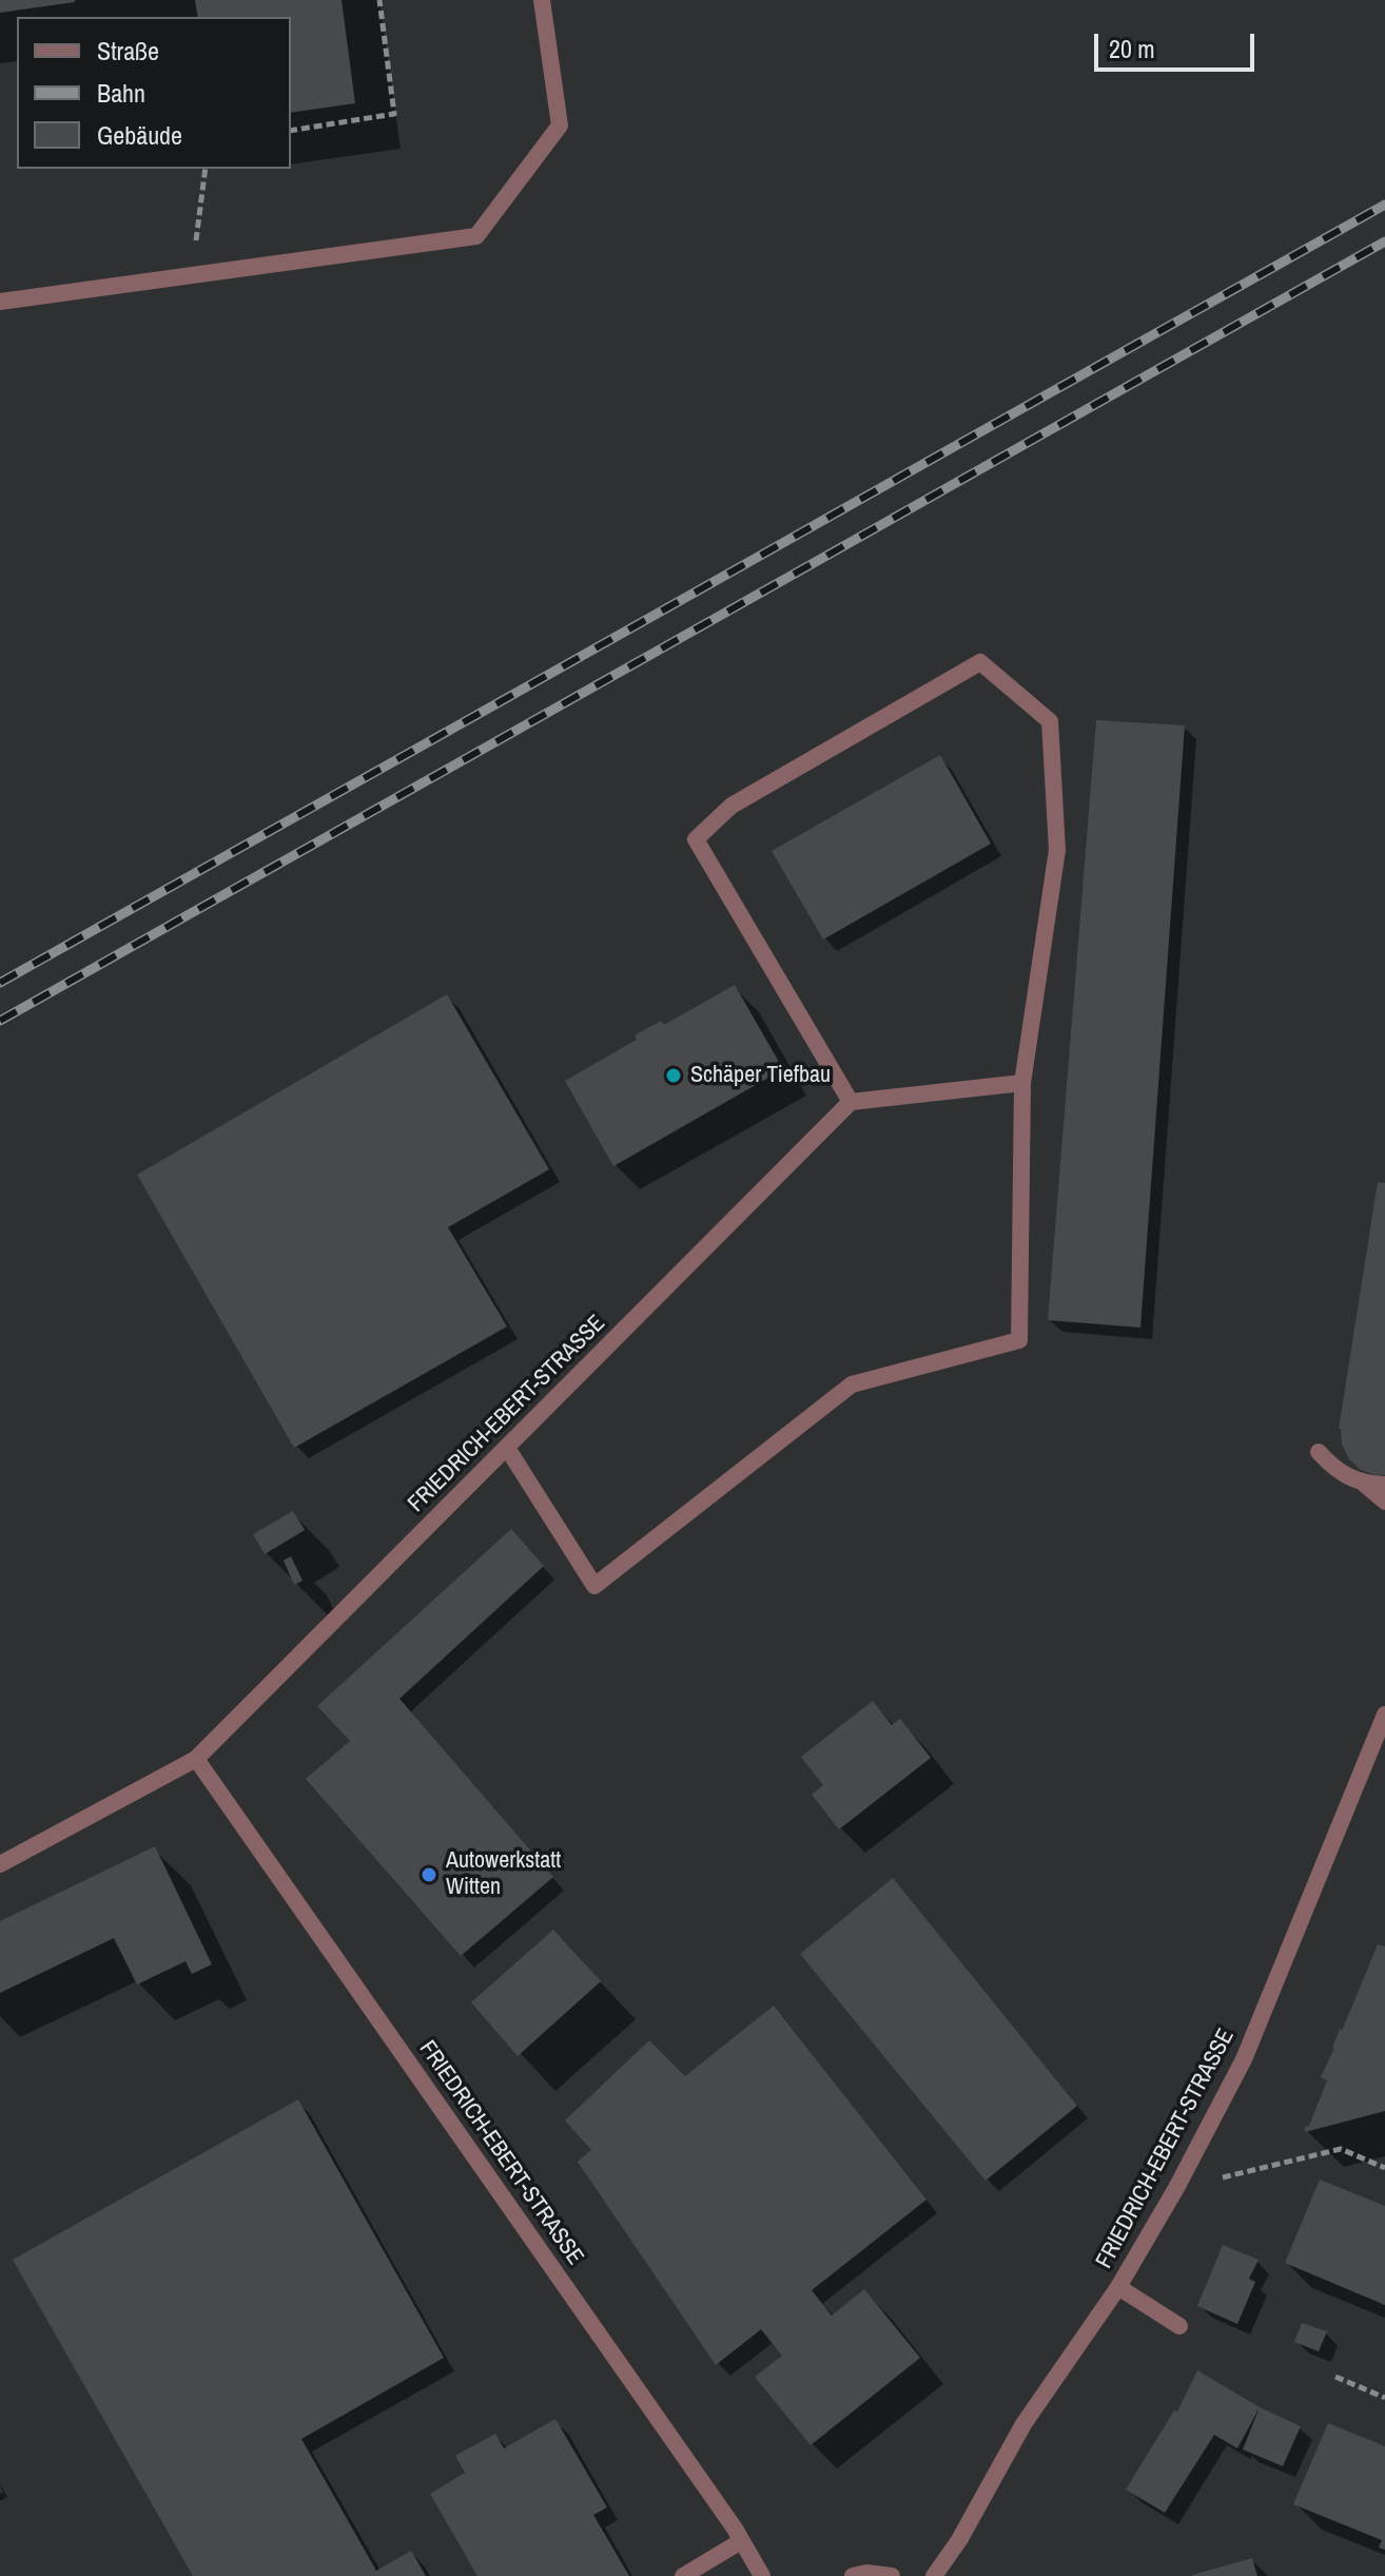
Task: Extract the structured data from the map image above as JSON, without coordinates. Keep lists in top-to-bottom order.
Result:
{
  "streets": {
    "street": ["FRIEDRICH-EBERT-STRASSE"]
  },
  "places": ["Schäper Tiefbau", "Autowerkstatt Witten"],
  "legend": ["Straße", "Bahn", "Gebäude"],
  "scale_bar": "20 m"
}
